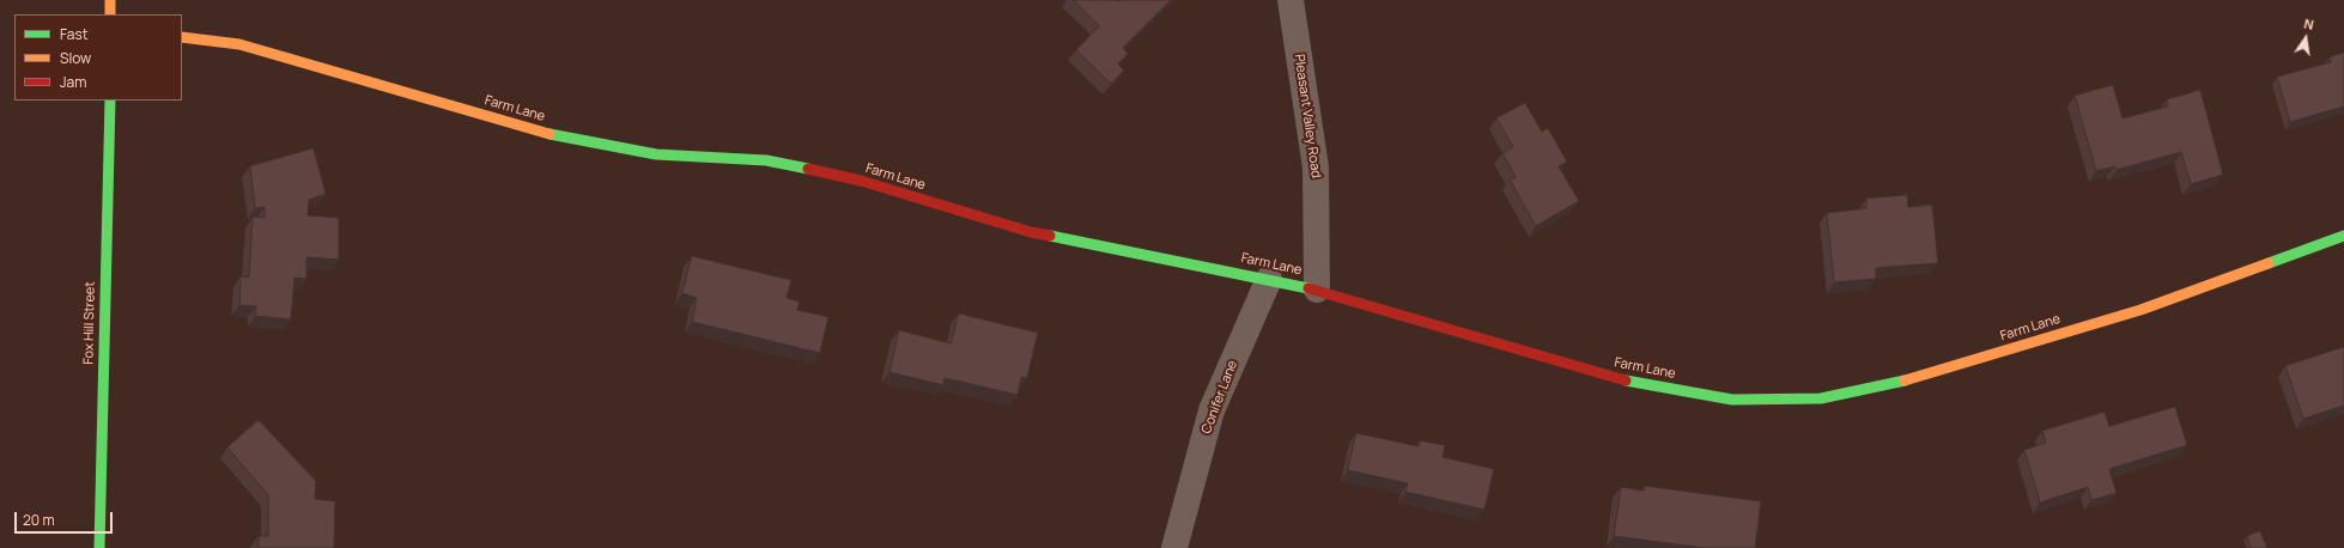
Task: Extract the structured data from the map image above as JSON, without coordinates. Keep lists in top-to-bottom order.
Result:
{
  "streets": {
    "street": [
      "Farm Lane",
      "Pleasant Valley Road",
      "Fox Hill Street",
      "Conifer Lane"
    ]
  },
  "crossings": [
    ["Farm Lane", "Pleasant Valley Road"],
    ["Farm Lane", "Conifer Lane"]
  ],
  "legend": ["Fast", "Slow", "Jam"],
  "scale_bar": "20 m",
  "north": "top"
}
